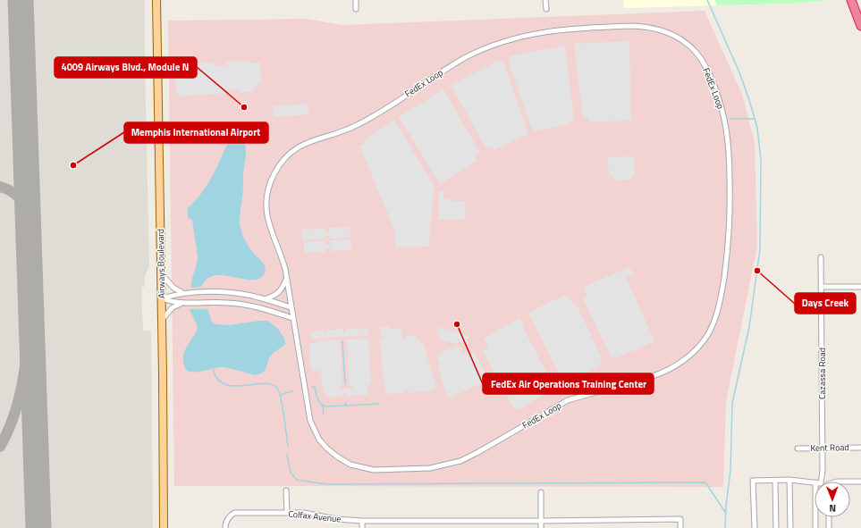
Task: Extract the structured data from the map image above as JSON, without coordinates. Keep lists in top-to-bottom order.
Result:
{
  "streets": {
    "main road": ["Airways Boulevard"],
    "street": [
      "FedEx Loop",
      "Cazassa Road",
      "Kent Road",
      "Colfax Avenue"
    ]
  },
  "crossings": [
    ["Cazassa Road", "Kent Road"]
  ],
  "places": [
    "4009 Airways Blvd., Module N",
    "Memphis International Airport",
    "Days Creek",
    "FedEx Air Operations Training Center"
  ],
  "north": "bottom"
}
